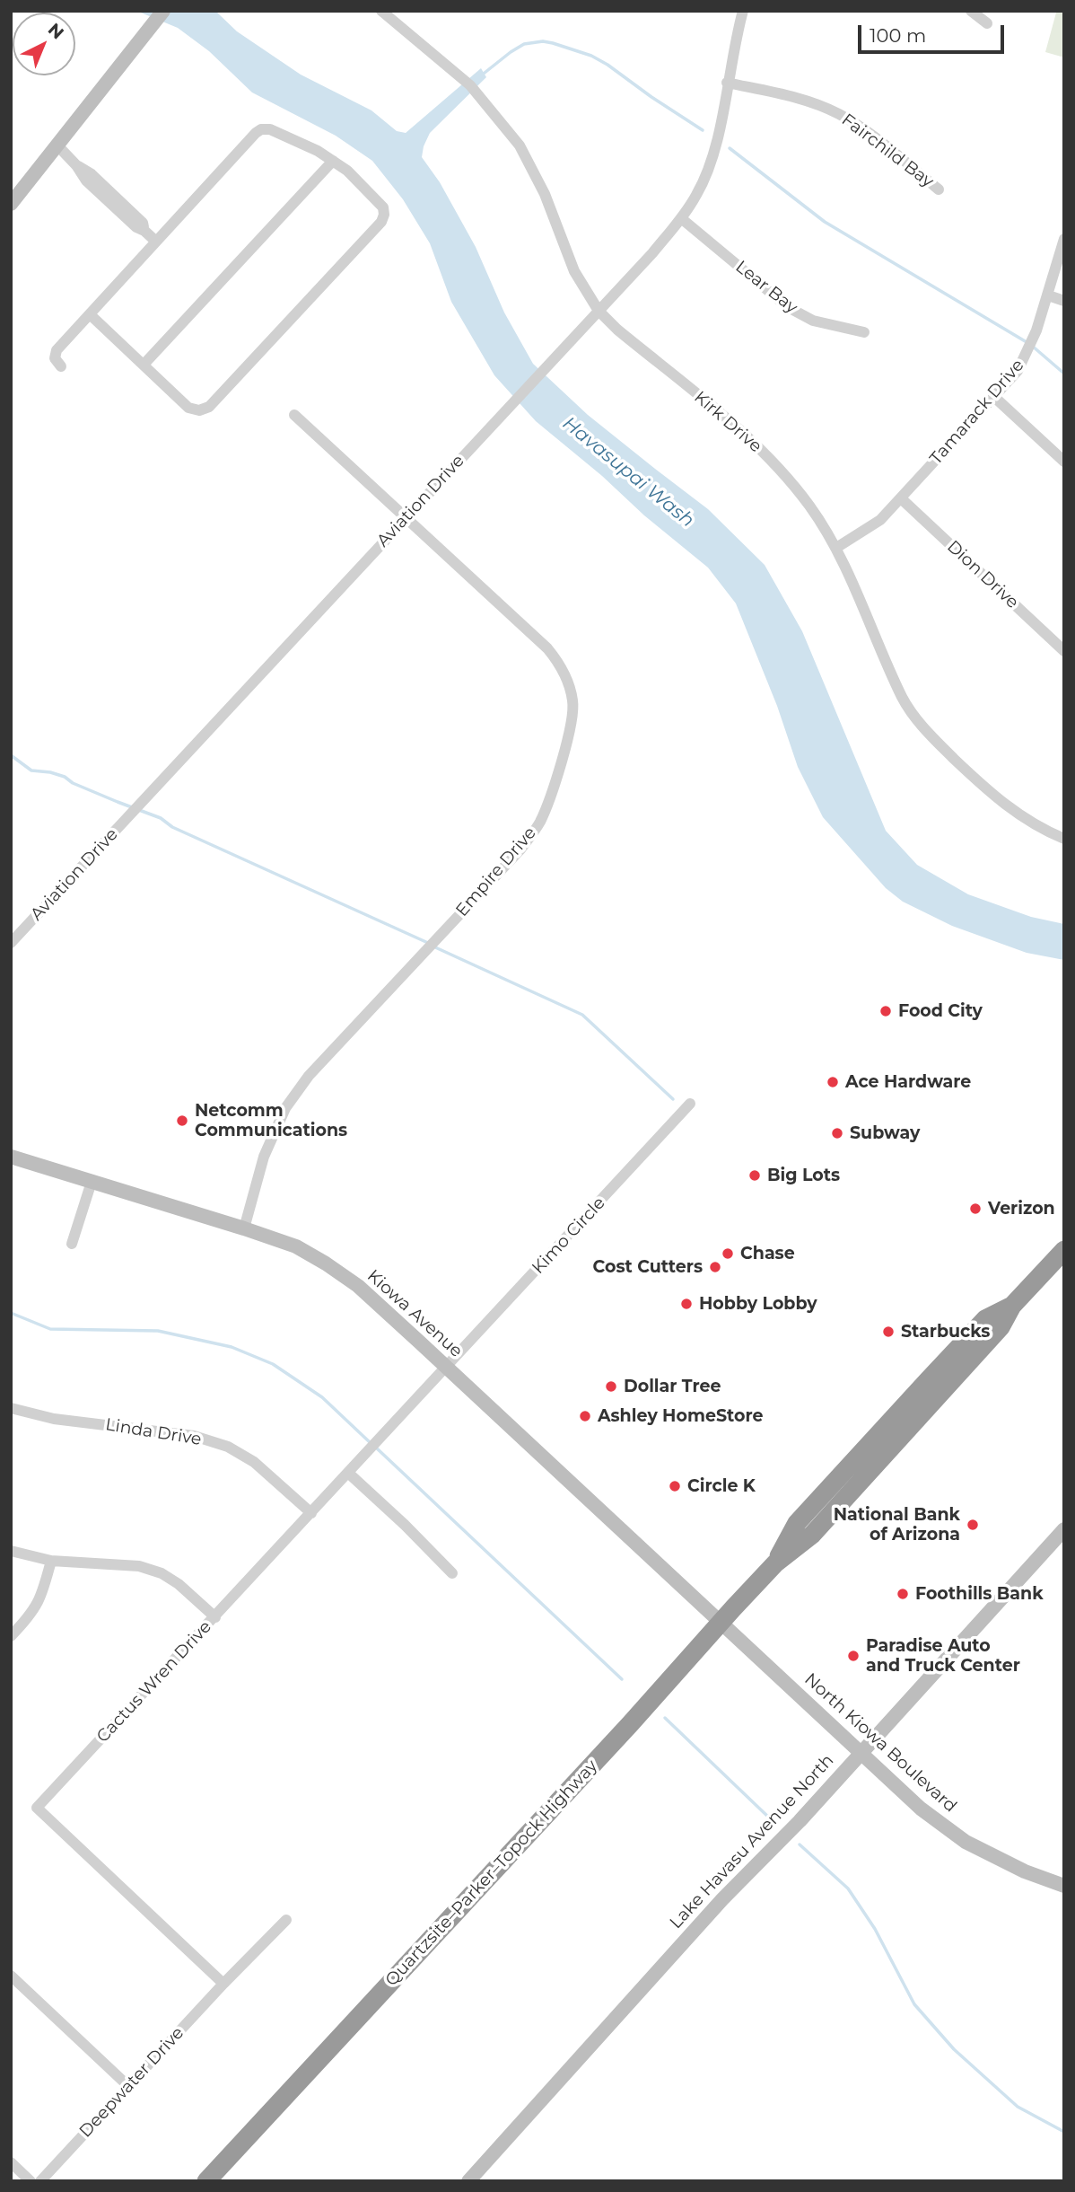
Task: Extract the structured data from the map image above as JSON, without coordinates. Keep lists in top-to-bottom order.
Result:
{
  "streets": {
    "highway": ["Quartzsite–Parker–Topock Highway"],
    "street": [
      "Fairchild Bay",
      "Lear Bay",
      "Tamarack Drive",
      "Kirk Drive",
      "Aviation Drive",
      "Dion Drive",
      "Empire Drive",
      "Kimo Circle",
      "Kiowa Avenue",
      "Linda Drive",
      "Cactus Wren Drive",
      "North Kiowa Boulevard",
      "Lake Havasu Avenue North",
      "Deepwater Drive"
    ]
  },
  "crossings": [
    ["Fairchild Bay", "Aviation Drive"],
    ["Lear Bay", "Aviation Drive"],
    ["Tamarack Drive", "Kirk Drive"],
    ["Tamarack Drive", "Dion Drive"],
    ["Kirk Drive", "Aviation Drive"],
    ["Aviation Drive", "Empire Drive"],
    ["Empire Drive", "Kiowa Avenue"],
    ["Kimo Circle", "Kiowa Avenue"],
    ["Kimo Circle", "Cactus Wren Drive"],
    ["Kiowa Avenue", "Cactus Wren Drive"],
    ["Kiowa Avenue", "North Kiowa Boulevard"],
    ["Kiowa Avenue", "Quartzsite–Parker–Topock Highway"],
    ["Linda Drive", "Cactus Wren Drive"],
    ["Cactus Wren Drive", "Deepwater Drive"],
    ["North Kiowa Boulevard", "Lake Havasu Avenue North"],
    ["North Kiowa Boulevard", "Quartzsite–Parker–Topock Highway"]
  ],
  "water": ["Havasupai Wash"],
  "places": [
    "Food City",
    "Ace Hardware",
    "Netcomm Communications",
    "Subway",
    "Big Lots",
    "Verizon",
    "Chase",
    "Cost Cutters",
    "Hobby Lobby",
    "Starbucks",
    "Dollar Tree",
    "Ashley HomeStore",
    "Circle K",
    "National Bank of Arizona",
    "Foothills Bank",
    "Paradise Auto and Truck Center"
  ],
  "scale_bar": "100 m",
  "north": "top right"
}
